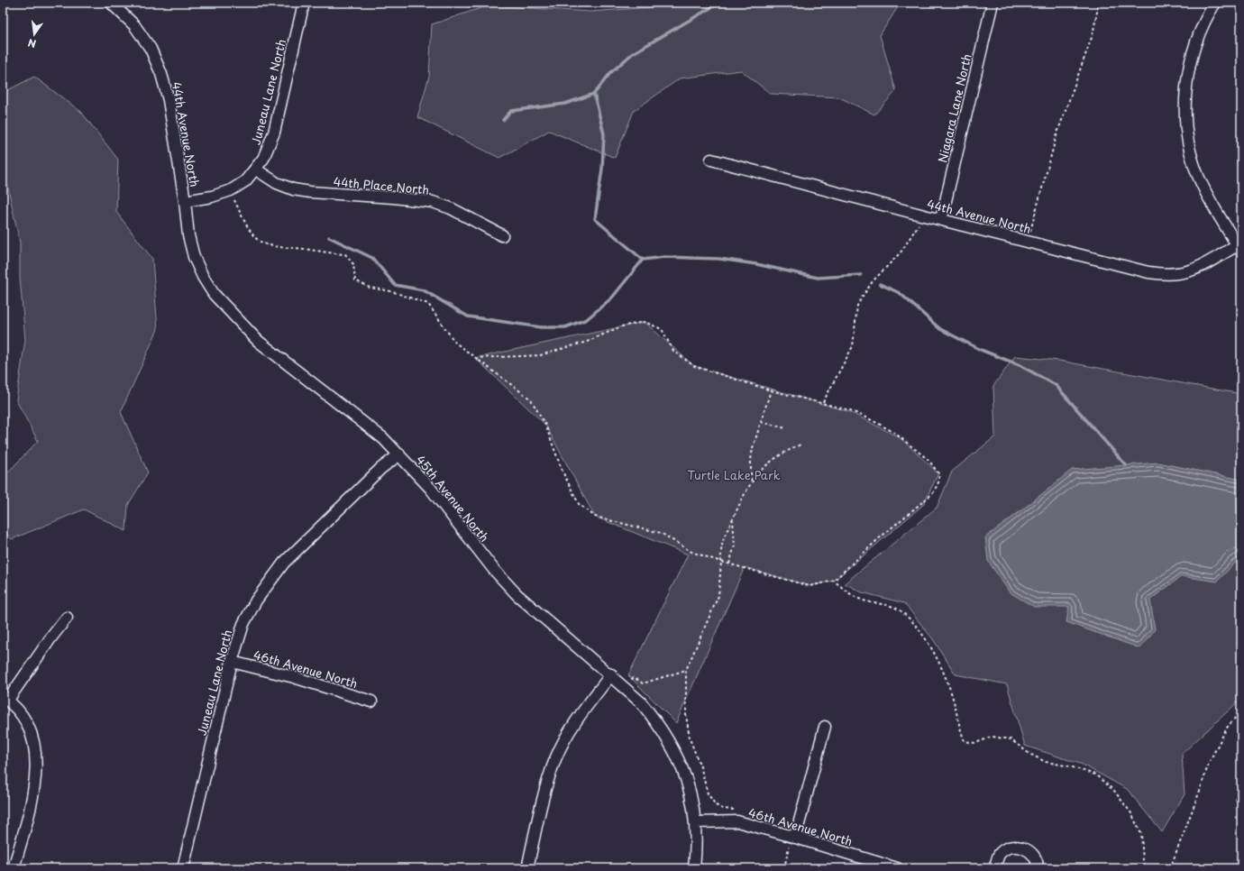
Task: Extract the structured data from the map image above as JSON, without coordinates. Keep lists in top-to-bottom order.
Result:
{
  "streets": {
    "street": [
      "Juneau Lane North",
      "Niagara Lane North",
      "44th Avenue North",
      "44th Place North",
      "45th Avenue North",
      "46th Avenue North"
    ]
  },
  "crossings": [
    ["Juneau Lane North", "44th Avenue North"],
    ["Juneau Lane North", "44th Place North"],
    ["Juneau Lane North", "45th Avenue North"],
    ["Juneau Lane North", "46th Avenue North"],
    ["Niagara Lane North", "44th Avenue North"],
    ["44th Avenue North", "45th Avenue North"],
    ["45th Avenue North", "46th Avenue North"]
  ],
  "parks": ["Turtle Lake Park"],
  "north": "bottom"
}
